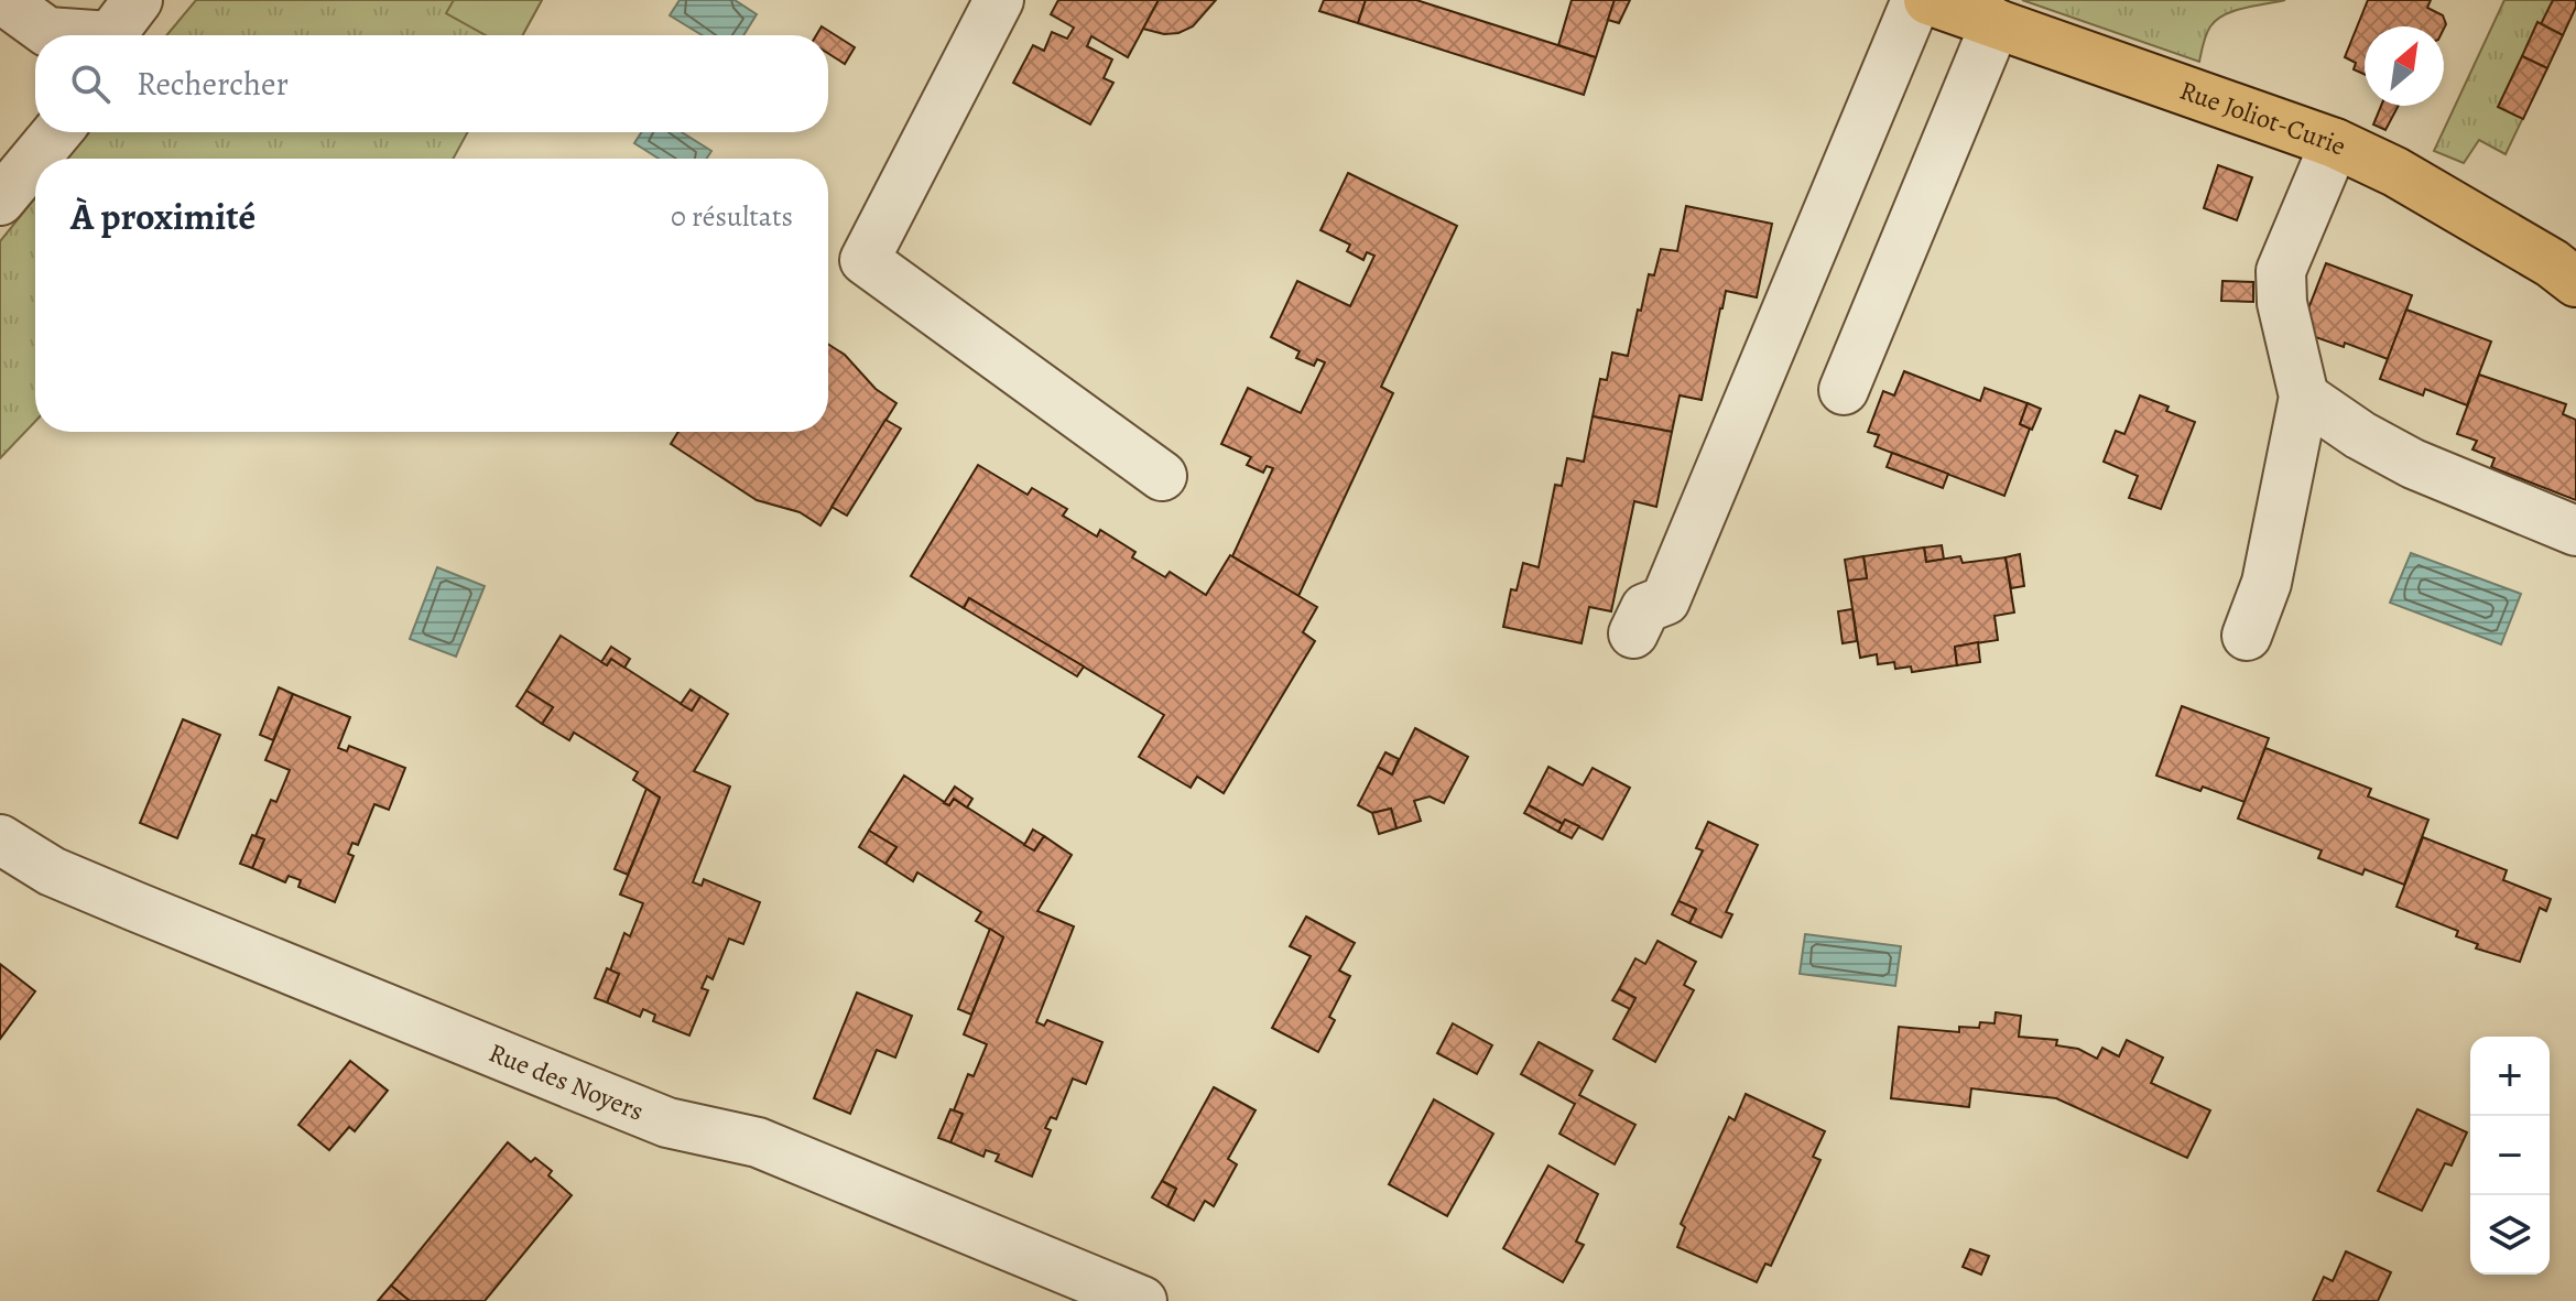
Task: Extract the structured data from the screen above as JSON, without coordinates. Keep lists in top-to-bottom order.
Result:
{
  "streets": {
    "main road": ["Rue Joliot-Curie"],
    "street": ["Rue des Noyers"]
  },
  "north": "top right",
  "page": {
    "search": "Rechercher",
    "heading": ["À proximité", "0 résultats"],
    "map_buttons": ["+", "−"]
  }
}
